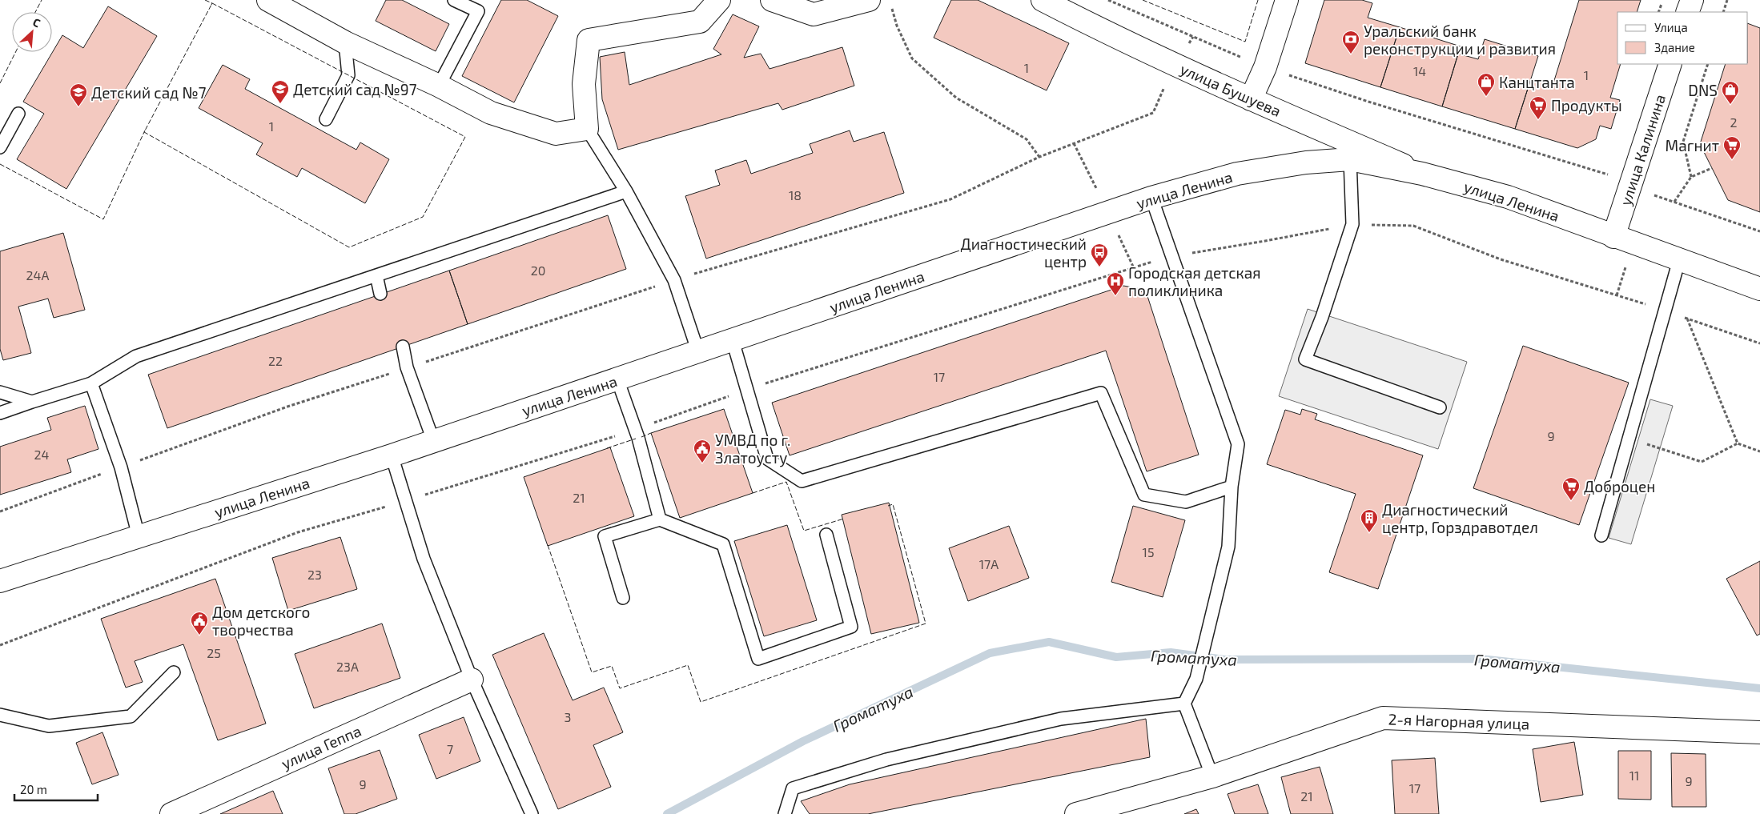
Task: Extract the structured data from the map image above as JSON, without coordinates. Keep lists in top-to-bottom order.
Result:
{
  "streets": {
    "street": [
      "улица Бушуева",
      "улица Калинина",
      "улица Ленина",
      "2-я Нагорная улица",
      "улица Геппа"
    ]
  },
  "crossings": [
    ["улица Бушуева", "улица Ленина"],
    ["улица Калинина", "улица Ленина"]
  ],
  "water": ["Громатуха"],
  "places": {
    "bank": ["Уральский банк реконструкции и развития"],
    "shop": ["Канцтанта", "DNS"],
    "school or university": ["Детский сад №97", "Детский сад №7"],
    "supermarket": ["Продукты", "Магнит", "Доброцен"],
    "bus stop": ["Диагностический центр"],
    "hospital": ["Городская детская поликлиника"],
    "public building": ["УМВД по г. Златоусту", "Дом детского творчества"],
    "building": ["Диагностический центр, Горздравотдел"]
  },
  "house_numbers": [
    "1",
    "14",
    "1",
    "2",
    "1",
    "18",
    "20",
    "24А",
    "22",
    "17",
    "9",
    "24",
    "21",
    "15",
    "17А",
    "23",
    "25",
    "23А",
    "3",
    "7",
    "11",
    "9",
    "9",
    "17",
    "21"
  ],
  "legend": ["Улица", "Здание"],
  "scale_bar": "20 m",
  "north": "top right"
}
